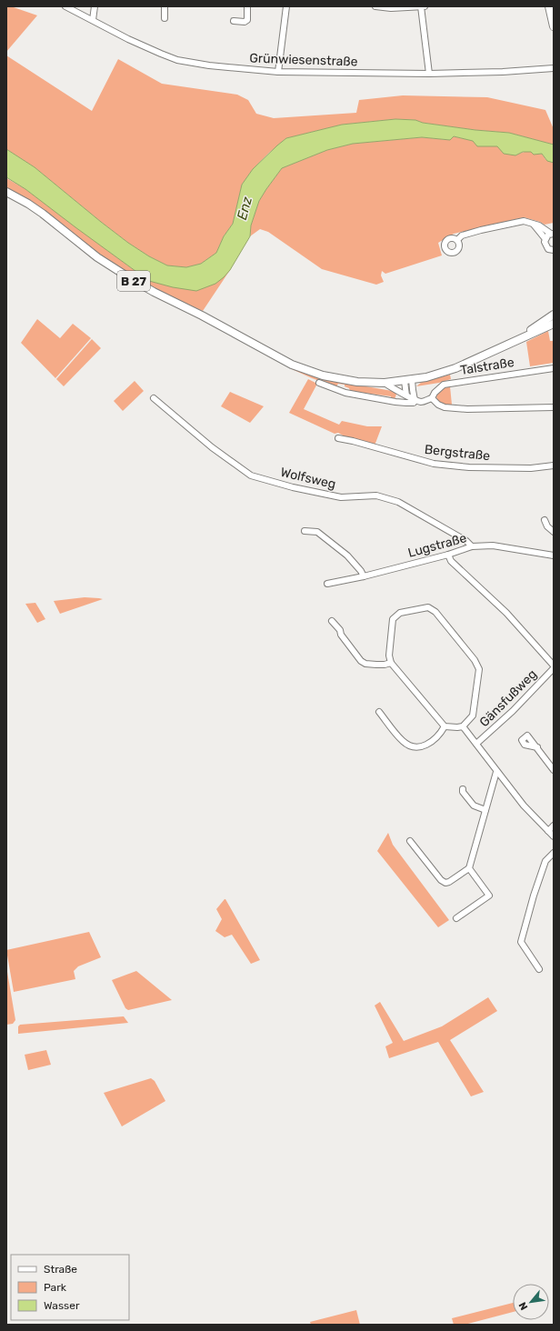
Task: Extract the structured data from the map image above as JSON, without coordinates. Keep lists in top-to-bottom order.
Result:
{
  "streets": {
    "main road": ["B 27"],
    "street": [
      "Grünwiesenstraße",
      "Talstraße",
      "Bergstraße",
      "Wolfsweg",
      "Lugstraße",
      "Gänsfußweg"
    ]
  },
  "crossings": [
    ["Wolfsweg", "Lugstraße"]
  ],
  "water": ["Enz"],
  "legend": ["Straße", "Park", "Wasser"],
  "north": "bottom left"
}
